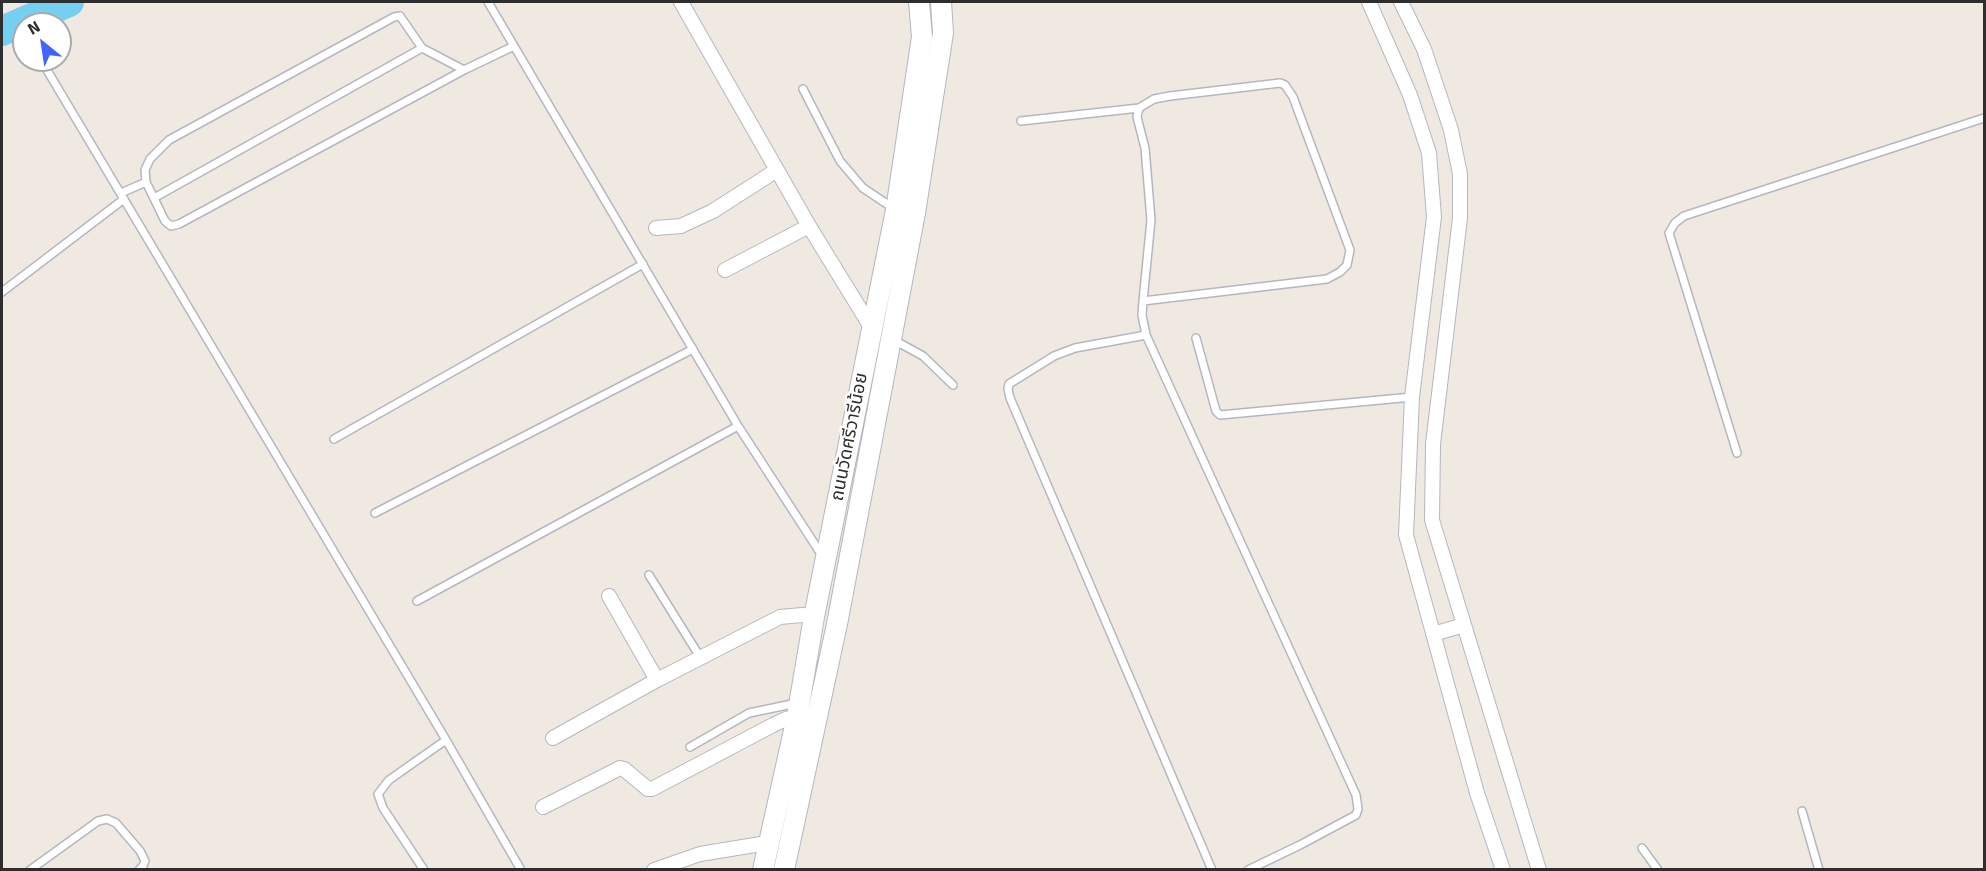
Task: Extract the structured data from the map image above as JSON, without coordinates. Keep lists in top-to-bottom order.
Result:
{
  "streets": {
    "main road": ["ถนนวัดศรีวารีน้อย"]
  },
  "north": "top left"
}
